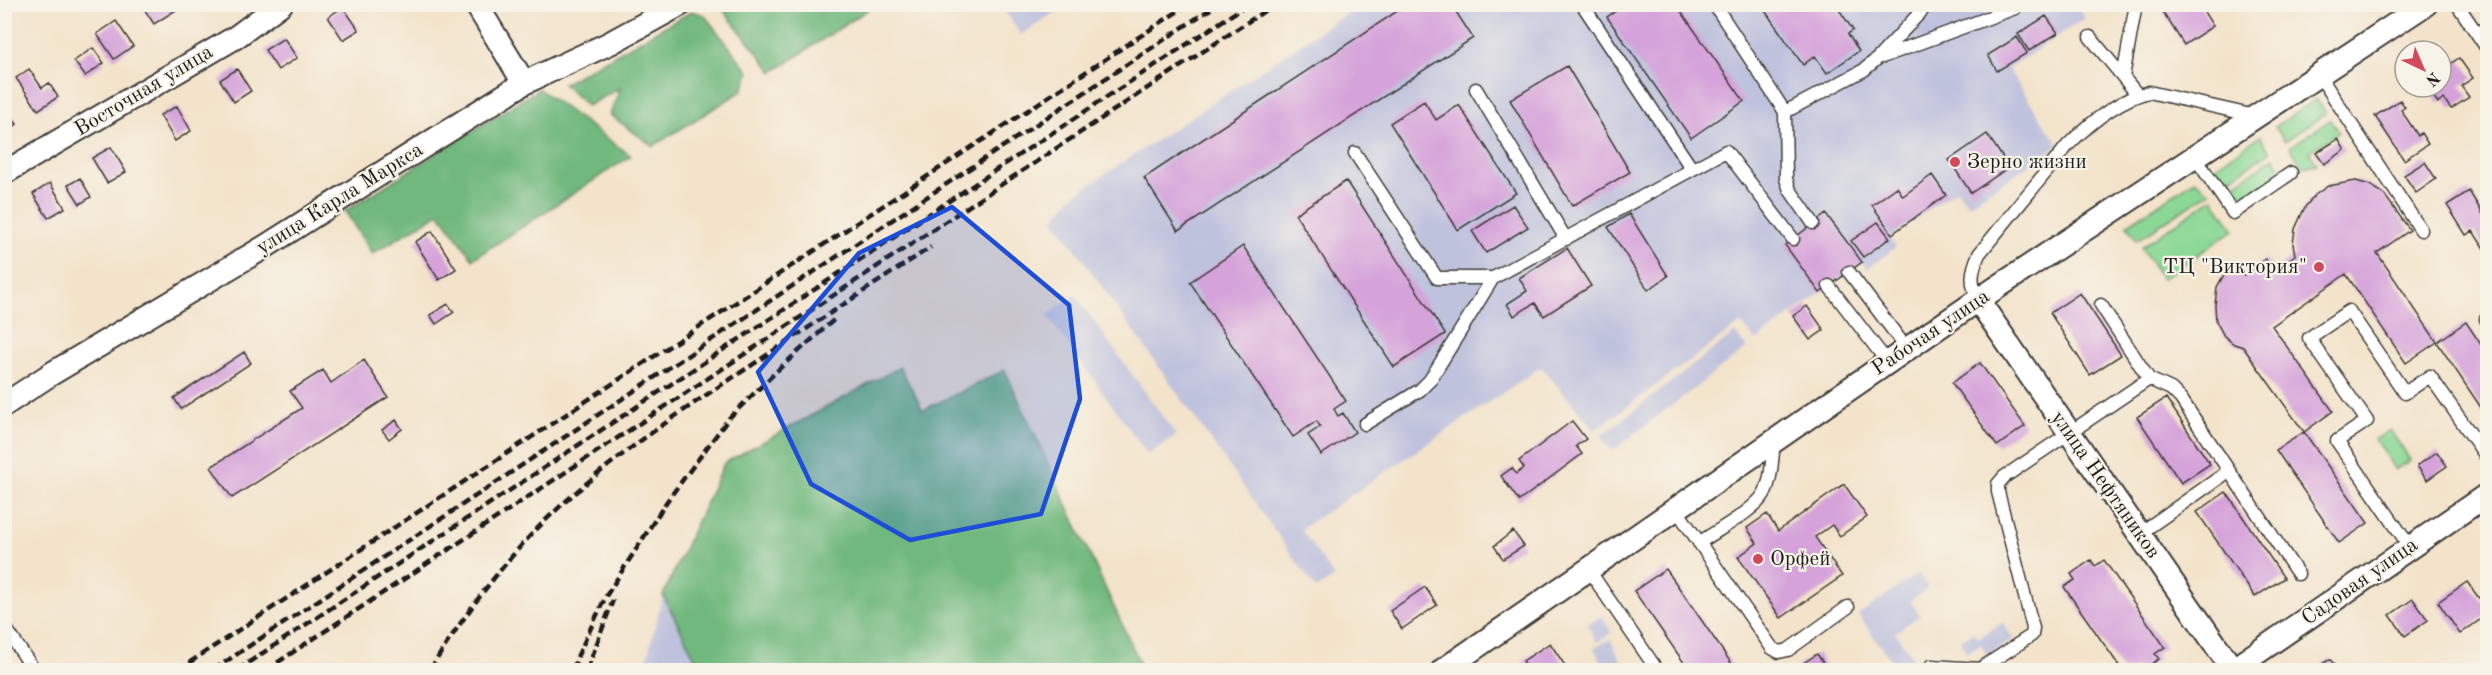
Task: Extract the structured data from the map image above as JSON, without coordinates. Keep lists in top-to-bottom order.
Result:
{
  "streets": {
    "street": [
      "Восточная улица",
      "улица Карла Маркса",
      "Рабочая улица",
      "улица Нефтяников",
      "Садовая улица"
    ]
  },
  "crossings": [
    ["Рабочая улица", "улица Нефтяников"],
    ["улица Нефтяников", "Садовая улица"]
  ],
  "places": ["Зерно жизни", "ТЦ \"Виктория\"", "Орфей"],
  "north": "bottom right"
}
